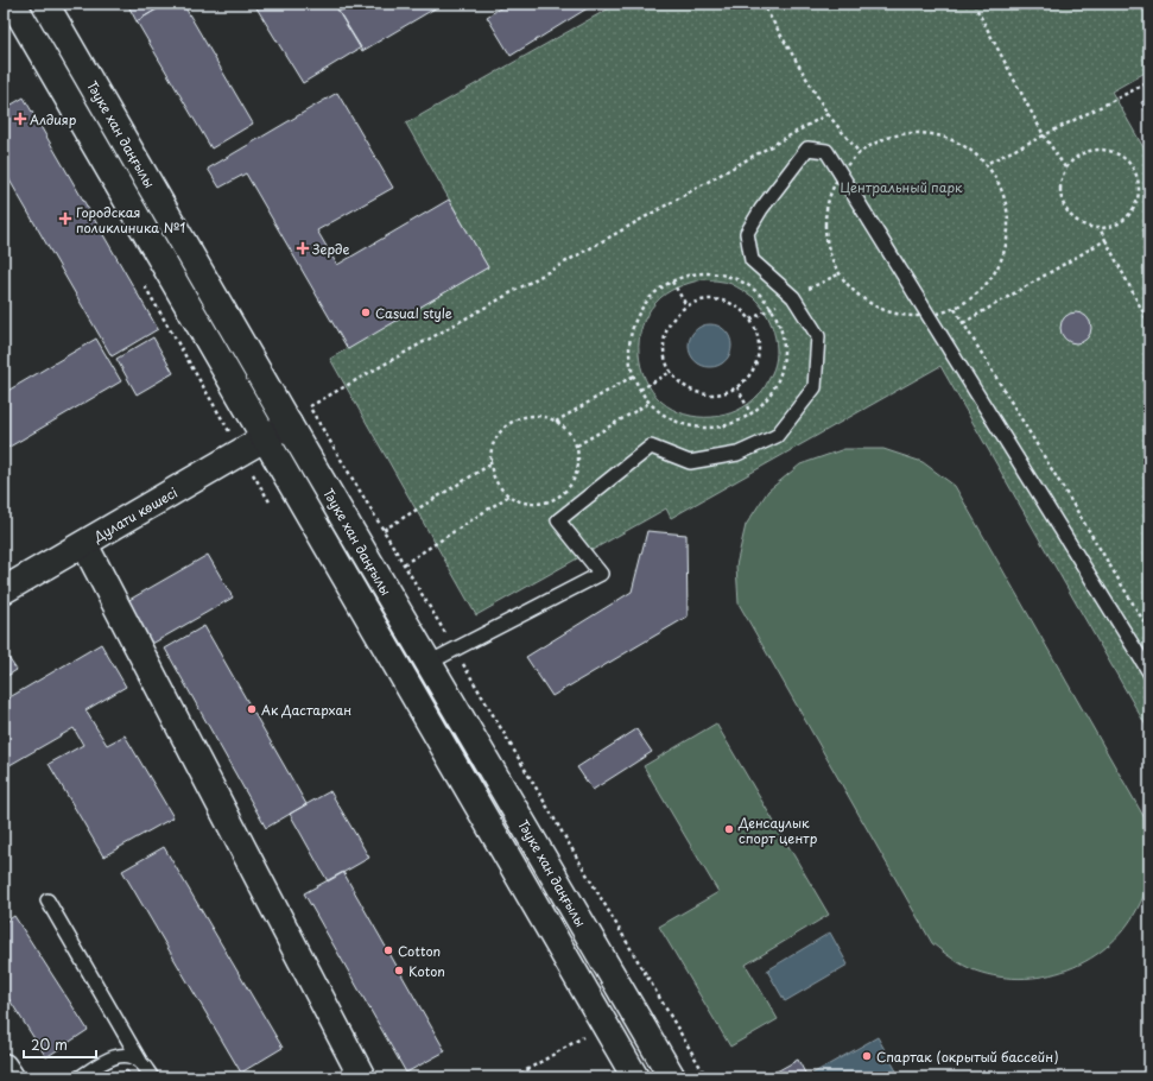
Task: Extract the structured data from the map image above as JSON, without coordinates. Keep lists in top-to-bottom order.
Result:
{
  "streets": {
    "main road": ["Тәуке хан даңғылы", "Дулати көшесі"]
  },
  "crossings": [
    ["Тәуке хан даңғылы", "Дулати көшесі"]
  ],
  "parks": ["Центральный парк"],
  "places": {
    "health": ["Алдияр", "Городская поликлиника №1", "Зерде"],
    "other": [
      "Casual style",
      "Ак Дастархан",
      "Денсаулык спорт центр",
      "Cotton",
      "Koton",
      "Спартак (окрытый бассейн)"
    ]
  },
  "scale_bar": "20 m"
}
